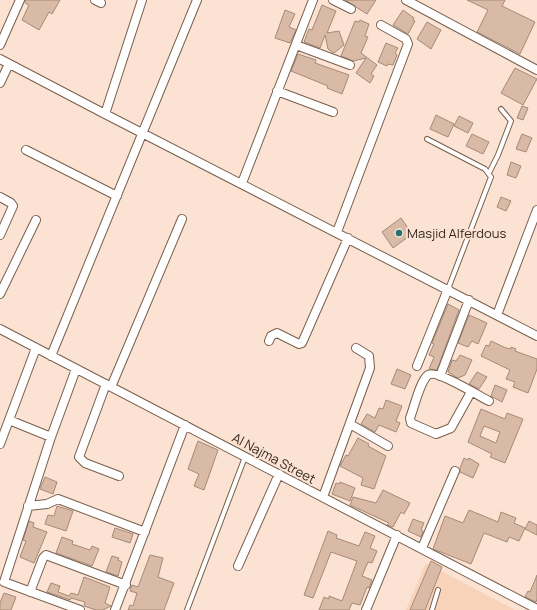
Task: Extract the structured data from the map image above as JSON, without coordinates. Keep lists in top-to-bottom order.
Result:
{
  "streets": {
    "street": ["Al Najma Street"]
  },
  "places": ["Masjid Alferdous"]
}
